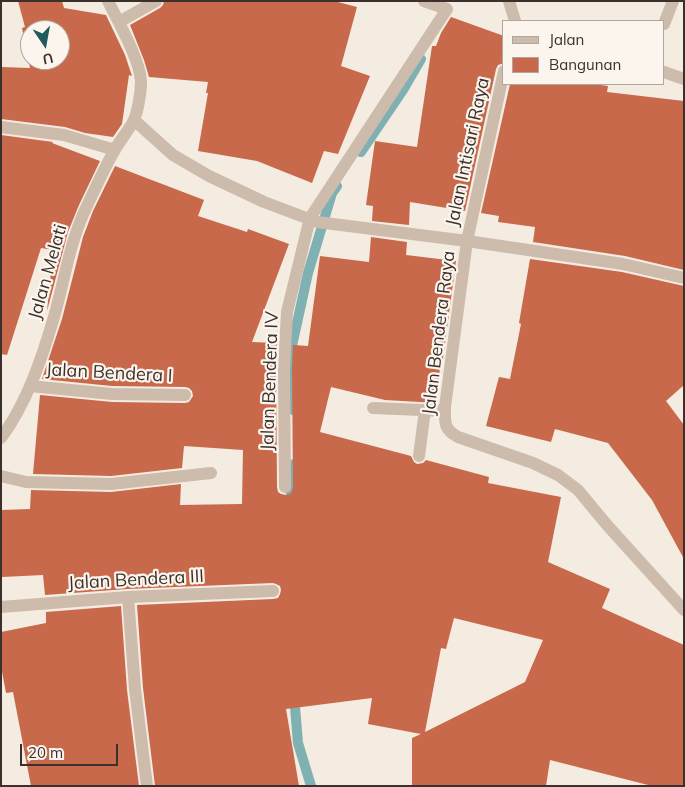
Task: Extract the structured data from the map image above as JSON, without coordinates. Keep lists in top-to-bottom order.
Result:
{
  "streets": {
    "street": [
      "Jalan Intisari Raya",
      "Jalan Melati",
      "Jalan Bendera Raya",
      "Jalan Bendera I",
      "Jalan Bendera IV",
      "Jalan Bendera III"
    ]
  },
  "crossings": [
    ["Jalan Intisari Raya", "Jalan Bendera Raya"],
    ["Jalan Melati", "Jalan Bendera Raya"],
    ["Jalan Melati", "Jalan Bendera I"],
    ["Jalan Bendera Raya", "Jalan Bendera IV"]
  ],
  "legend": ["Jalan", "Bangunan"],
  "scale_bar": "20 m",
  "north": "bottom"
}
